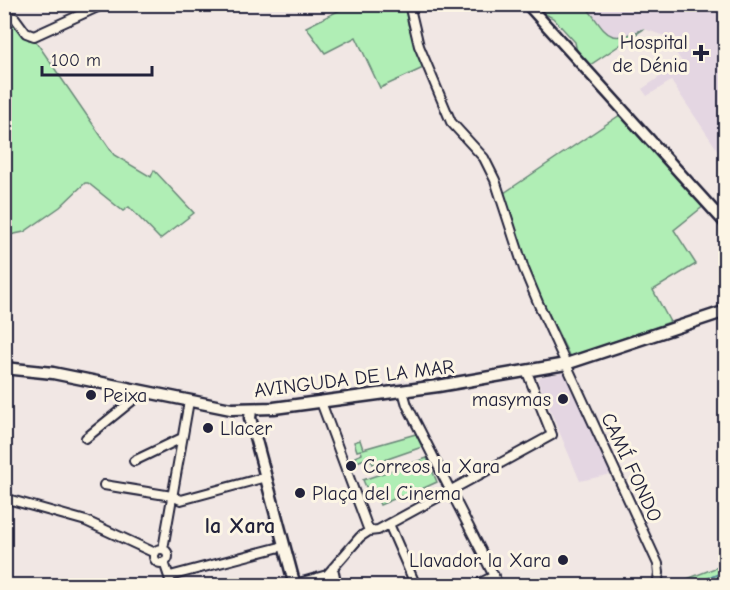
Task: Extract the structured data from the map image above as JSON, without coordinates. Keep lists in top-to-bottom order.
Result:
{
  "streets": {
    "main road": ["AVINGUDA DE LA MAR"],
    "street": ["CAMÍ FONDO"]
  },
  "crossings": [
    ["AVINGUDA DE LA MAR", "CAMÍ FONDO"]
  ],
  "districts": ["la Xara"],
  "places": {
    "health": ["Hospital de Dénia"],
    "other": [
      "Peixa",
      "masymas",
      "Llacer",
      "Correos la Xara",
      "Plaça del Cinema",
      "Llavador la Xara"
    ]
  },
  "scale_bar": "100 m"
}
